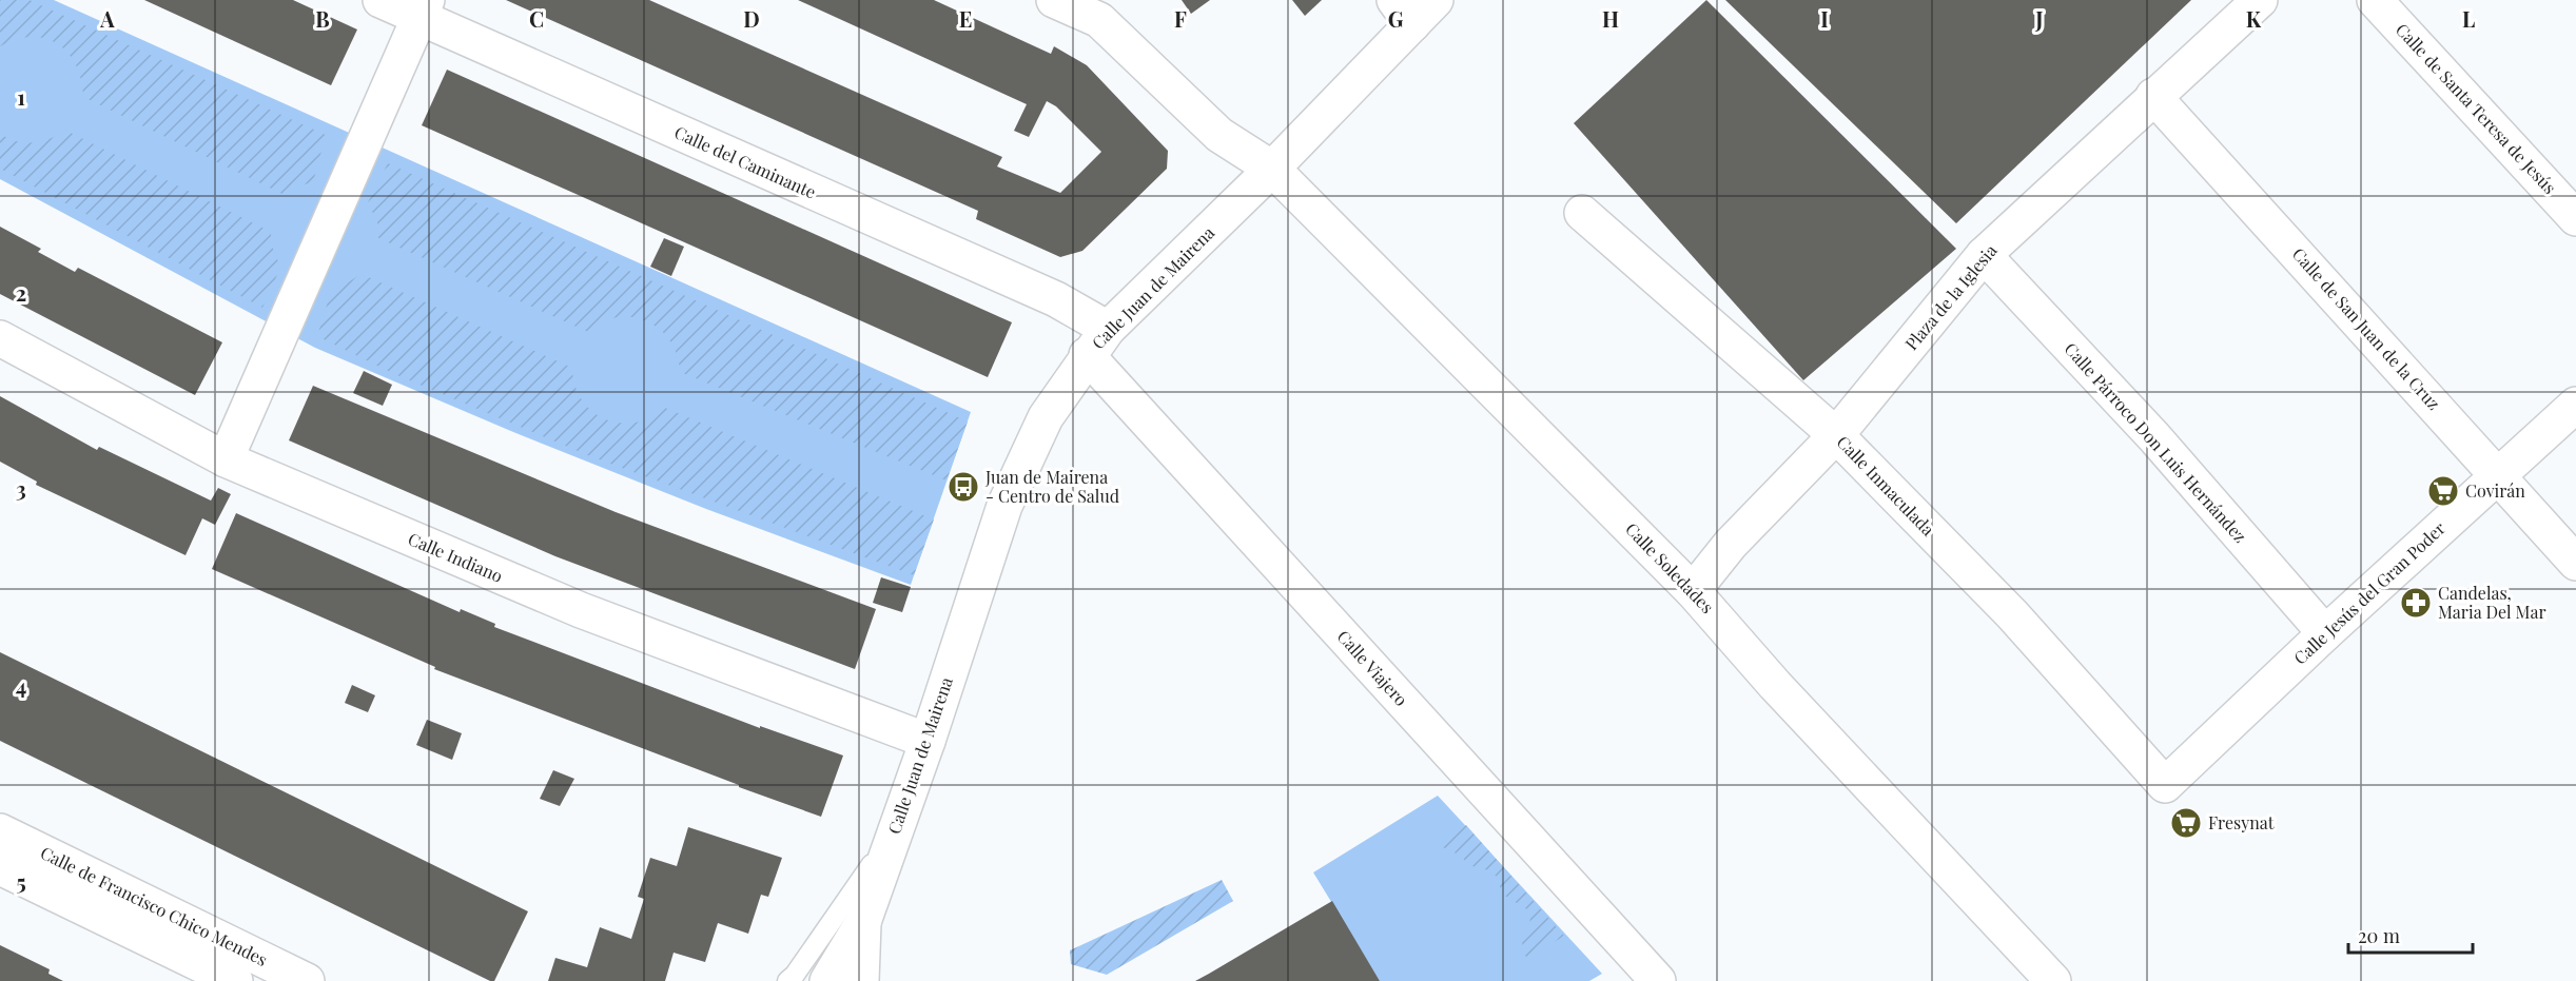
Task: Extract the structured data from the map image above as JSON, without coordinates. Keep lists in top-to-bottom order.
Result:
{
  "streets": {
    "street": [
      "Calle de Santa Teresa de Jesús",
      "Calle del Caminante",
      "Calle Juan de Mairena",
      "Plaza de la Iglesia",
      "Calle de San Juan de la Cruz",
      "Calle Párroco Don Luis Hernández",
      "Calle Inmaculada",
      "Calle Indiano",
      "Calle Soledades",
      "Calle Jesús del Gran Poder",
      "Calle Viajero",
      "Calle de Francisco Chico Mendes"
    ]
  },
  "crossings": [
    ["Calle del Caminante", "Calle Juan de Mairena"],
    ["Calle del Caminante", "Calle Viajero"],
    ["Calle Juan de Mairena", "Calle Indiano"],
    ["Calle Juan de Mairena", "Calle Soledades"],
    ["Calle Juan de Mairena", "Calle Viajero"],
    ["Plaza de la Iglesia", "Calle de San Juan de la Cruz"],
    ["Plaza de la Iglesia", "Calle Párroco Don Luis Hernández"],
    ["Plaza de la Iglesia", "Calle Inmaculada"],
    ["Plaza de la Iglesia", "Calle Soledades"],
    ["Calle de San Juan de la Cruz", "Calle Jesús del Gran Poder"],
    ["Calle Párroco Don Luis Hernández", "Calle Jesús del Gran Poder"],
    ["Calle Inmaculada", "Calle Jesús del Gran Poder"]
  ],
  "places": {
    "bus stop": ["Juan de Mairena - Centro de Salud"],
    "supermarket": ["Covirán", "Fresynat"],
    "pharmacy": ["Candelas, Maria Del Mar"]
  },
  "scale_bar": "20 m",
  "grid": {
    "columns": [
      "A",
      "B",
      "C",
      "D",
      "E",
      "F",
      "G",
      "H",
      "I",
      "J",
      "K",
      "L"
    ],
    "rows": [
      "1",
      "2",
      "3",
      "4",
      "5"
    ]
  }
}
